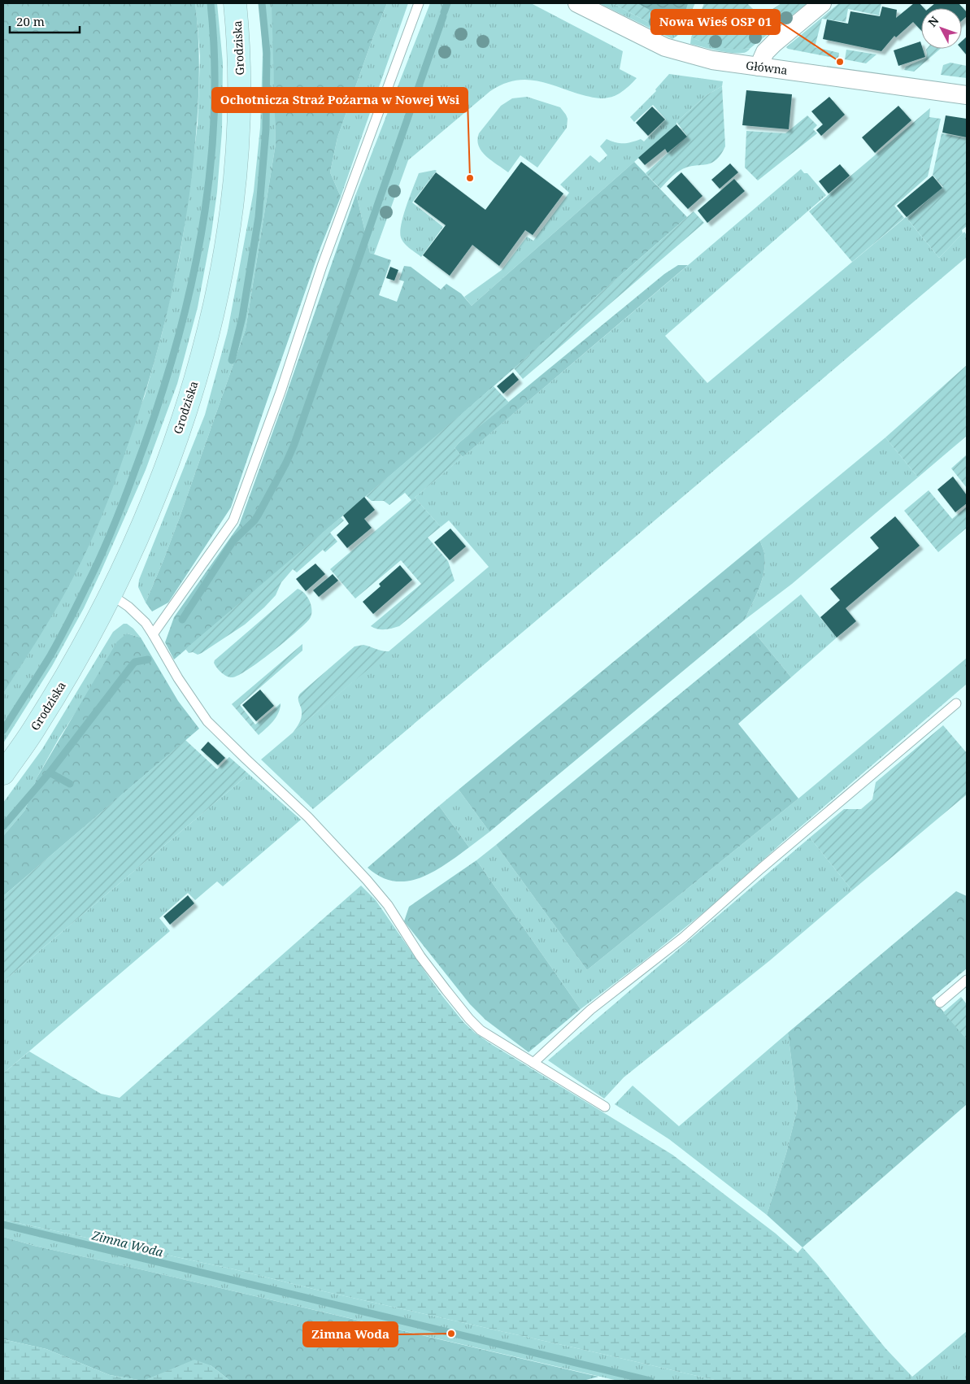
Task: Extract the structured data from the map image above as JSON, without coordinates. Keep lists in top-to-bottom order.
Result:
{
  "streets": {
    "main road": ["Grodziska"],
    "street": ["Główna"]
  },
  "water": ["Zimna Woda"],
  "places": ["Nowa Wieś OSP 01", "Ochotnicza Straż Pożarna w Nowej Wsi", "Zimna Woda"],
  "scale_bar": "20 m",
  "north": "top left"
}
